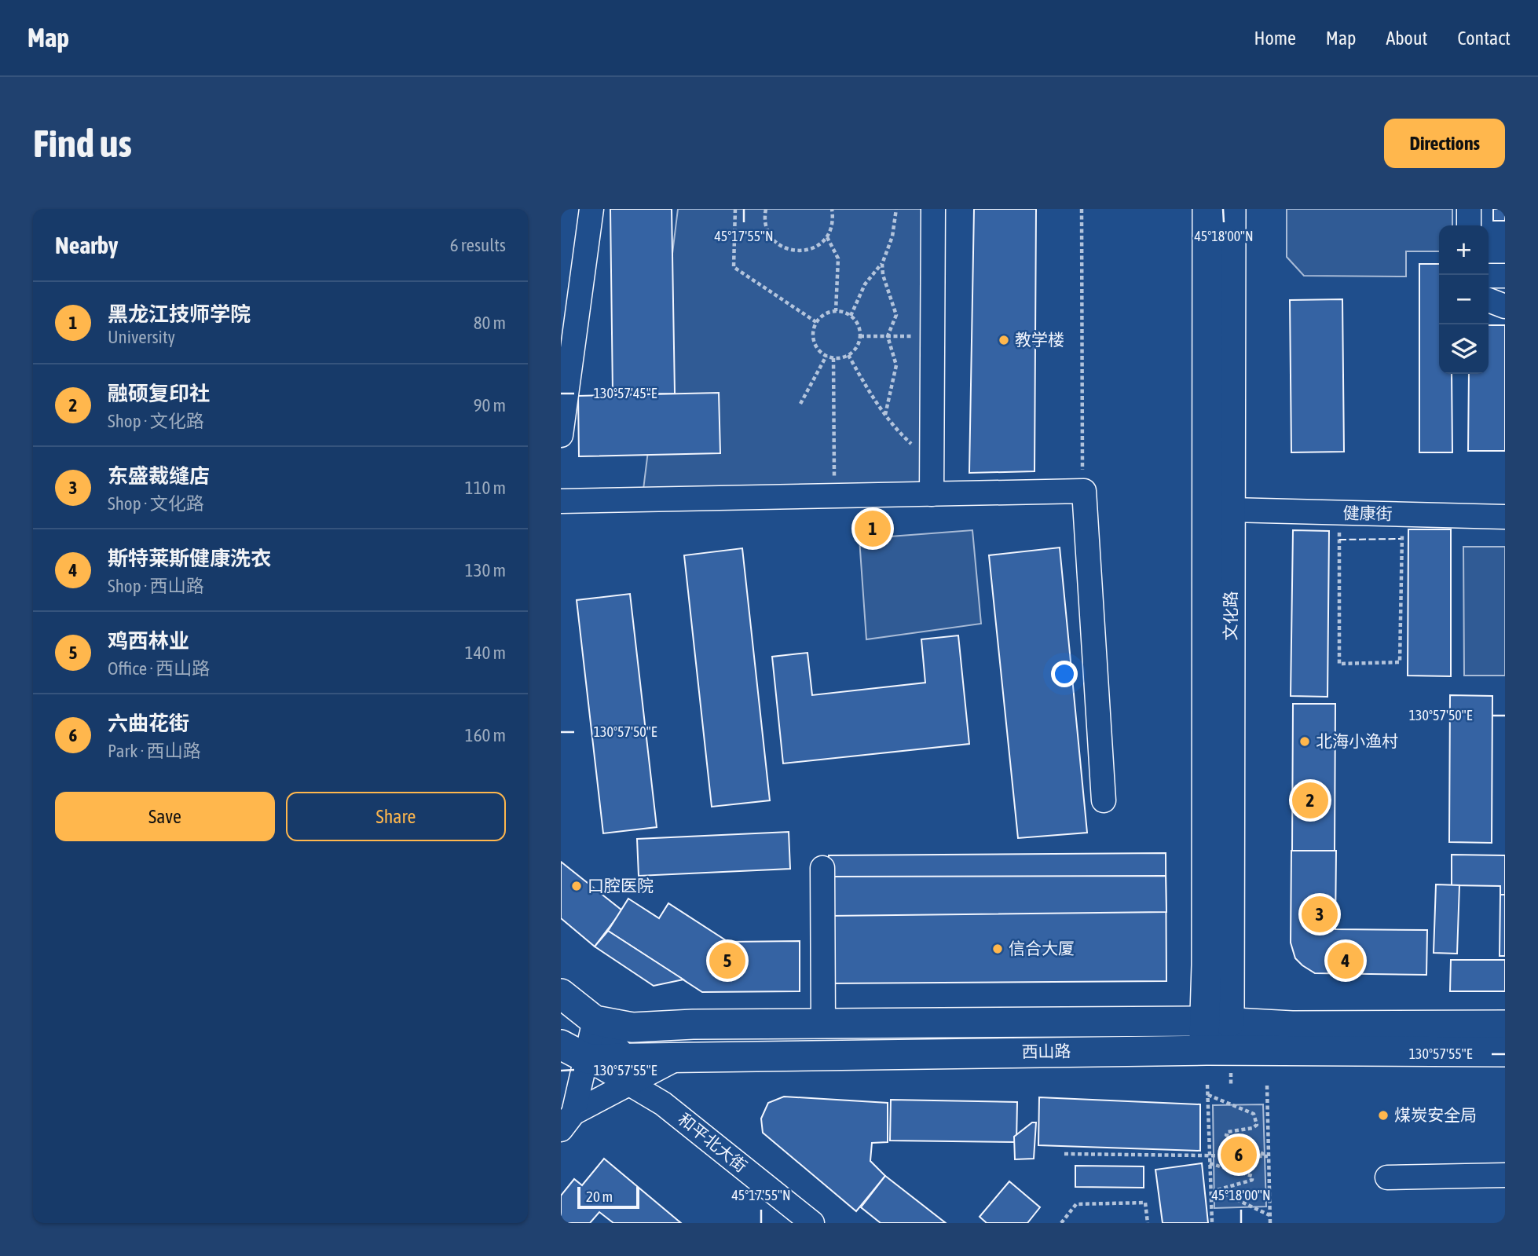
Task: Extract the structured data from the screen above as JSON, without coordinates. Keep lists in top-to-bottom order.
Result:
{
  "streets": {
    "main road": ["文化路", "西山路", "和平北大街"],
    "street": ["健康街"]
  },
  "crossings": [
    ["健康街", "文化路"],
    ["文化路", "西山路"],
    ["西山路", "和平北大街"]
  ],
  "places": [
    "教学楼",
    "北海小渔村",
    "口腔医院",
    "信合大厦",
    "煤炭安全局"
  ],
  "scale_bar": "20 m",
  "page": {
    "header": "Map",
    "nav": [
      "Home",
      "Map",
      "About",
      "Contact"
    ],
    "buttons": [
      "Directions",
      ["Save", "Share"]
    ],
    "title": "Find us",
    "heading": ["Nearby", "6 results"],
    "map_buttons": ["+", "−"],
    "list": [
      {
        "mark": "1",
        "name": "黑龙江技师学院",
        "note": "University",
        "value": "80 m"
      },
      {
        "mark": "2",
        "name": "融硕复印社",
        "note": "Shop · 文化路",
        "value": "90 m"
      },
      {
        "mark": "3",
        "name": "东盛裁缝店",
        "note": "Shop · 文化路",
        "value": "110 m"
      },
      {
        "mark": "4",
        "name": "斯特莱斯健康洗衣",
        "note": "Shop · 西山路",
        "value": "130 m"
      },
      {
        "mark": "5",
        "name": "鸡西林业",
        "note": "Office · 西山路",
        "value": "140 m"
      },
      {
        "mark": "6",
        "name": "六曲花街",
        "note": "Park · 西山路",
        "value": "160 m"
      }
    ],
    "pins": [
      "1",
      "2",
      "3",
      "4",
      "5",
      "6"
    ],
    "scale": "20 m"
  },
  "coordinates": [
    "45°17'55\"N",
    "45°18'00\"N",
    "130°57'45\"E",
    "130°57'50\"E",
    "130°57'55\"E"
  ]
}
